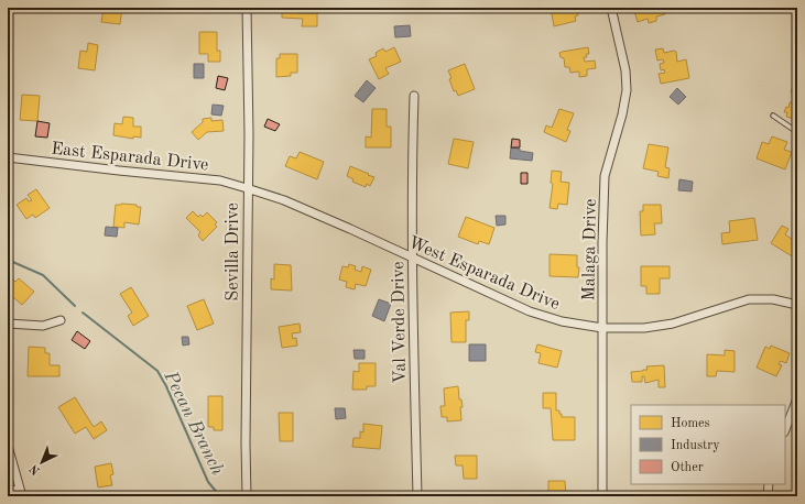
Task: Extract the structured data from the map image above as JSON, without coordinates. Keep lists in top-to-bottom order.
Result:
{
  "streets": {
    "street": [
      "East Esparada Drive",
      "Malaga Drive",
      "Sevilla Drive",
      "West Esparada Drive",
      "Val Verde Drive"
    ]
  },
  "crossings": [
    ["East Esparada Drive", "Sevilla Drive"],
    ["East Esparada Drive", "West Esparada Drive"],
    ["Malaga Drive", "West Esparada Drive"],
    ["Sevilla Drive", "West Esparada Drive"],
    ["West Esparada Drive", "Val Verde Drive"]
  ],
  "water": ["Pecan Branch"],
  "legend": ["Homes", "Industry", "Other"],
  "north": "bottom left"
}
